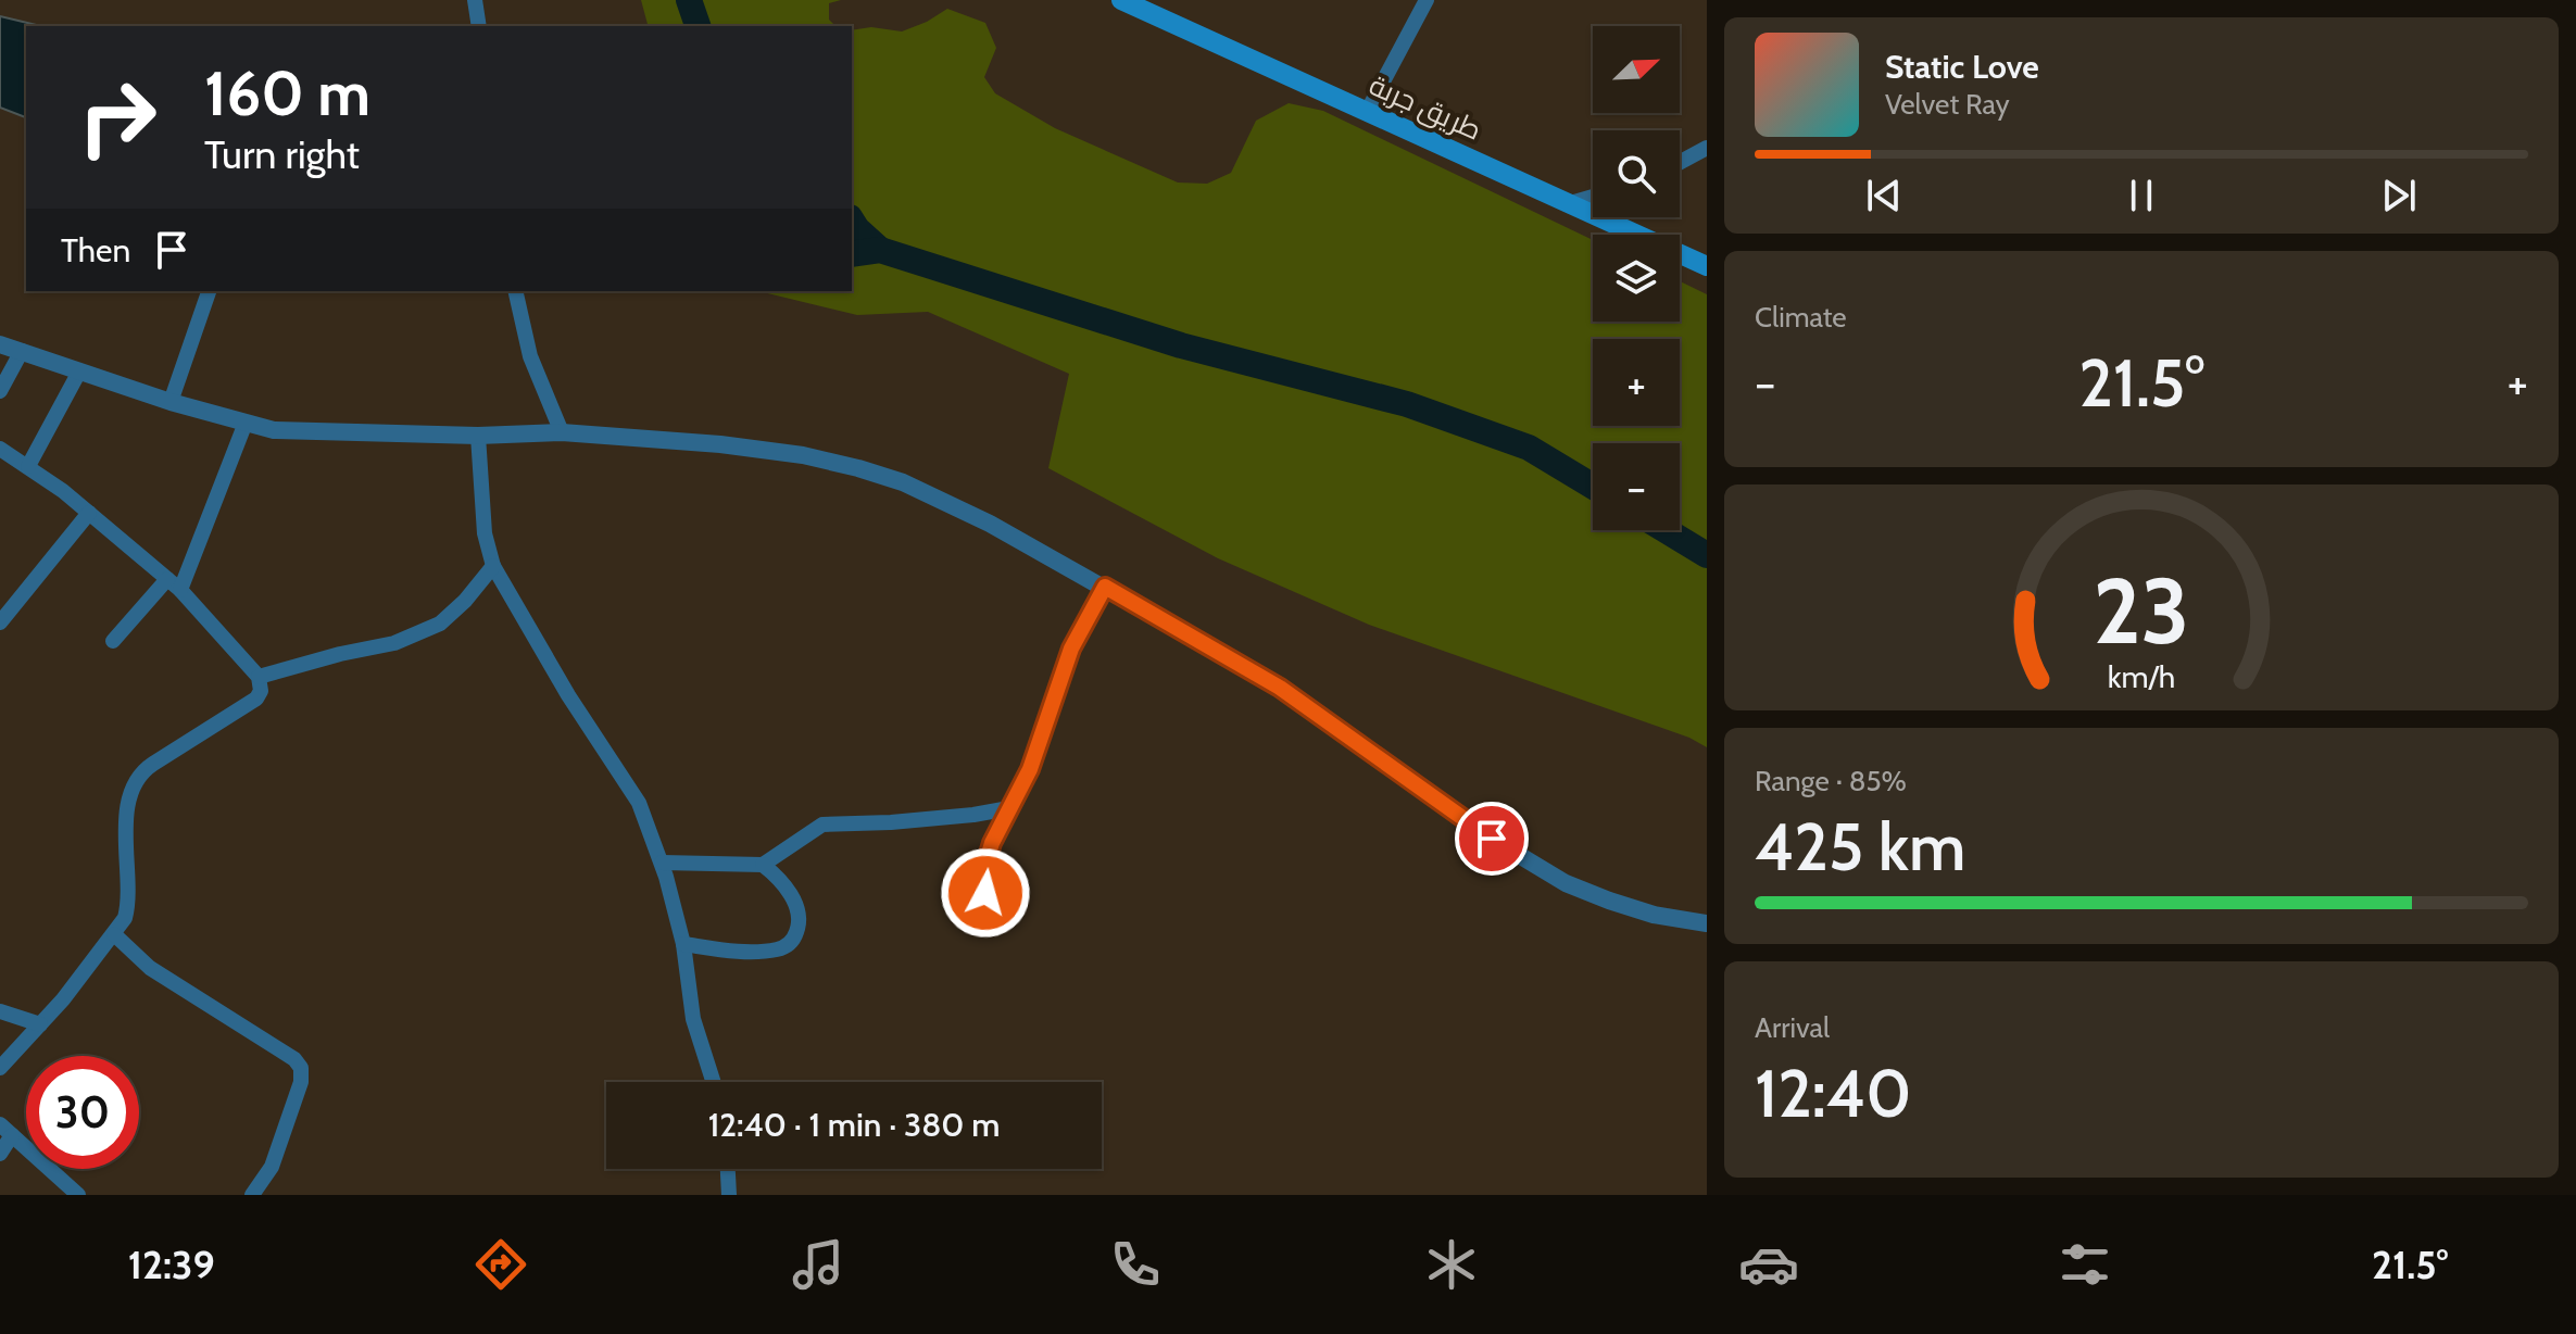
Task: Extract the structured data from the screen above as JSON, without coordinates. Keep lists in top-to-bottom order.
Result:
{
  "streets": {
    "main road": ["طريق جربة"]
  },
  "north": "top right",
  "page": {
    "map_buttons": ["+", "−"],
    "turn": ["160 m", "Turn right"],
    "song": ["Static Love", "Velvet Ray"],
    "then": "Then",
    "tile": [
      "Climate",
      ["Range · 85%", "425 km"],
      ["Arrival", "12:40"]
    ],
    "heat": ["−", "21.5°", "+"],
    "limit": "30",
    "trip": "12:40 · 1 min · 380 m",
    "tabs": ["12:39", "21.5°"],
    "gauge": ["23", "km/h"]
  }
}
